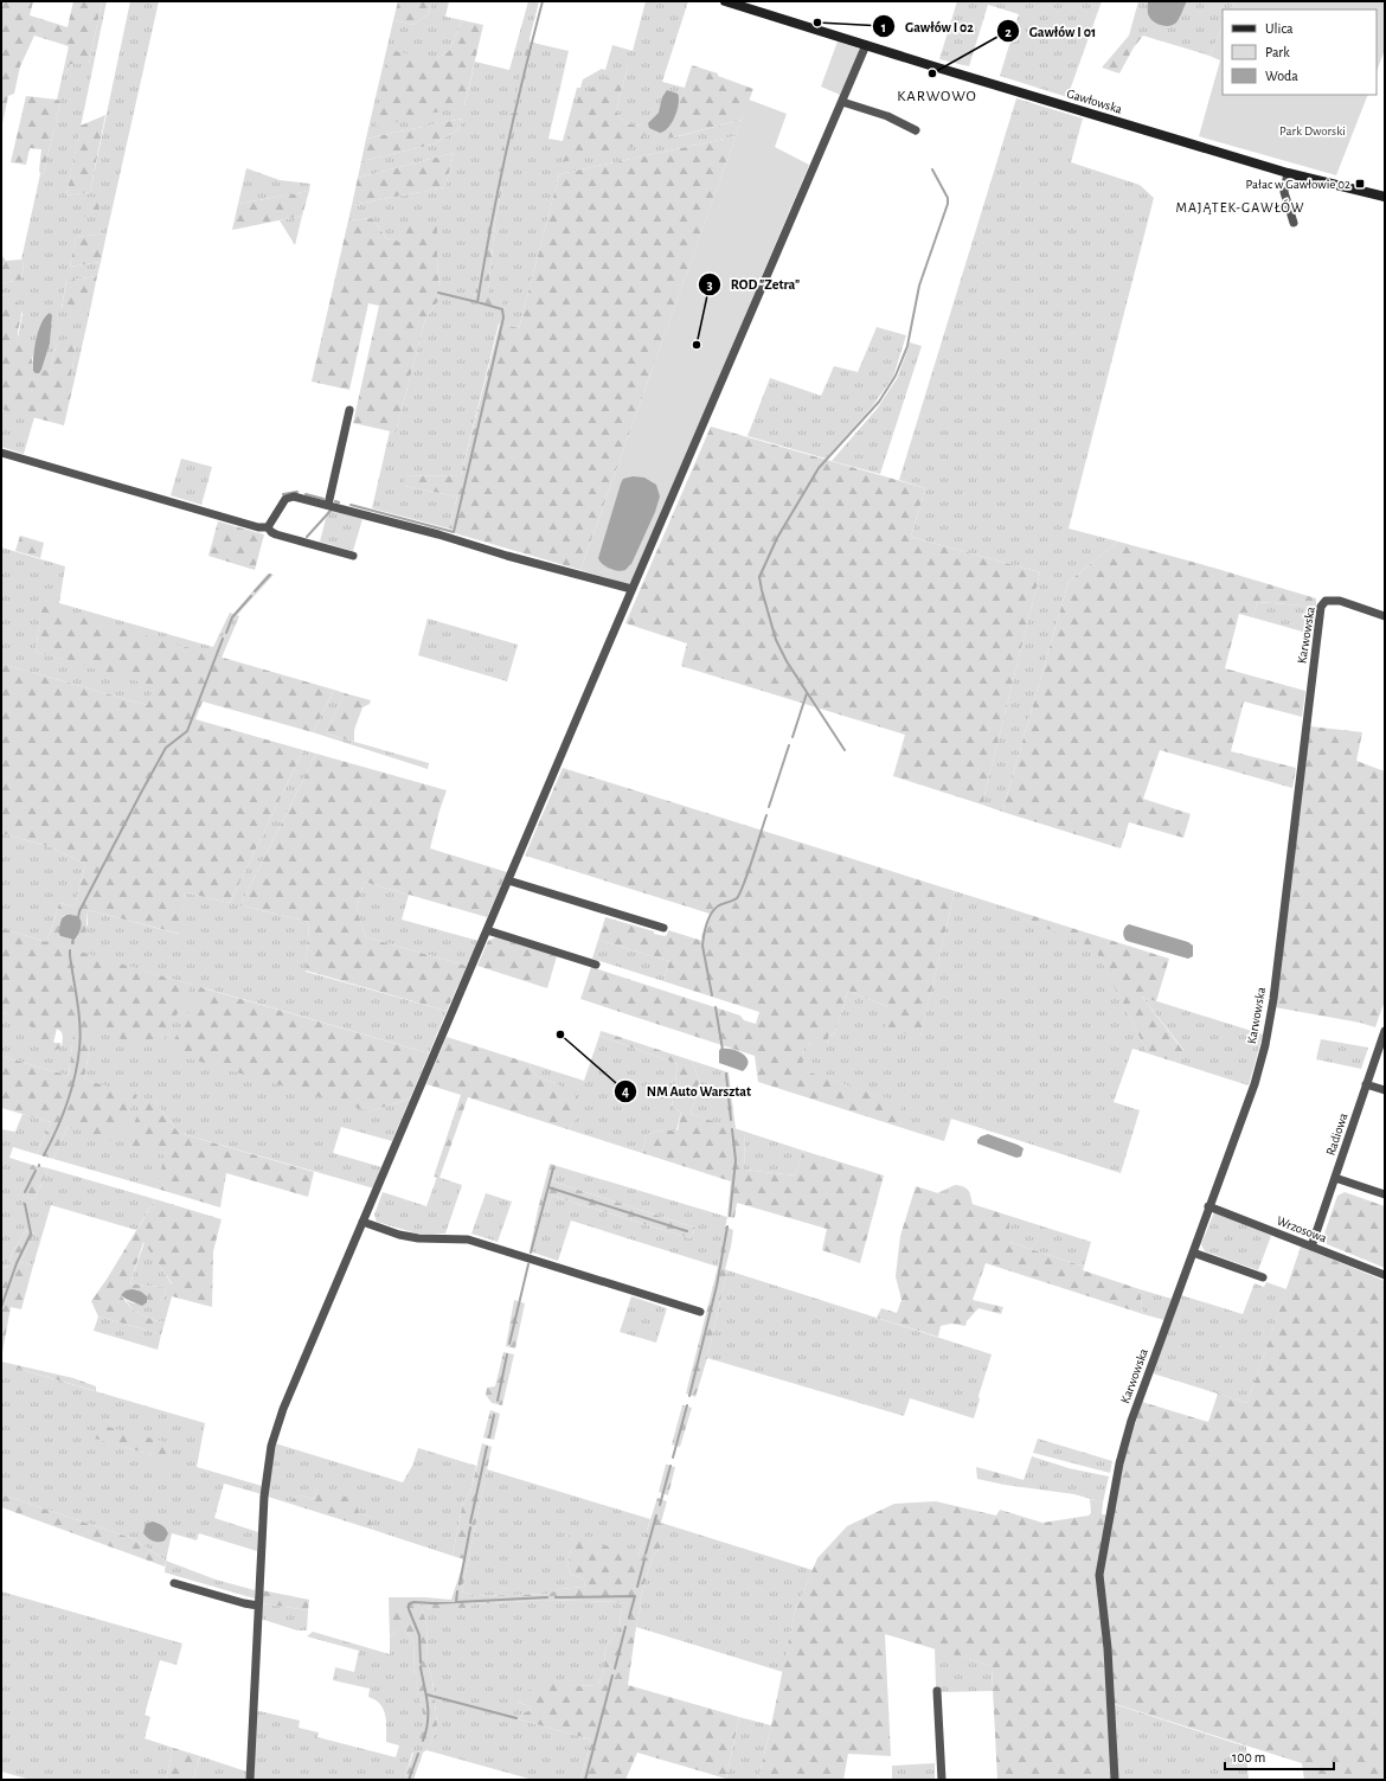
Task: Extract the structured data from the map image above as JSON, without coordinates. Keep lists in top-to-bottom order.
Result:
{
  "streets": {
    "street": [
      "Gawłowska",
      "Karwowska",
      "Radiowa",
      "Wrzosowa"
    ]
  },
  "crossings": [
    ["Karwowska", "Wrzosowa"],
    ["Radiowa", "Wrzosowa"]
  ],
  "districts": ["KARWOWO", "MAJĄTEK-GAWŁÓW"],
  "parks": ["Park Dworski"],
  "places": {
    "other": [
      "Gawłów I 02",
      "Gawłów I 01",
      "ROD \"Zetra\"",
      "NM Auto Warsztat"
    ],
    "transit": ["Pałac w Gawłowie 02"]
  },
  "legend": ["Ulica", "Park", "Woda"],
  "scale_bar": "100 m"
}
